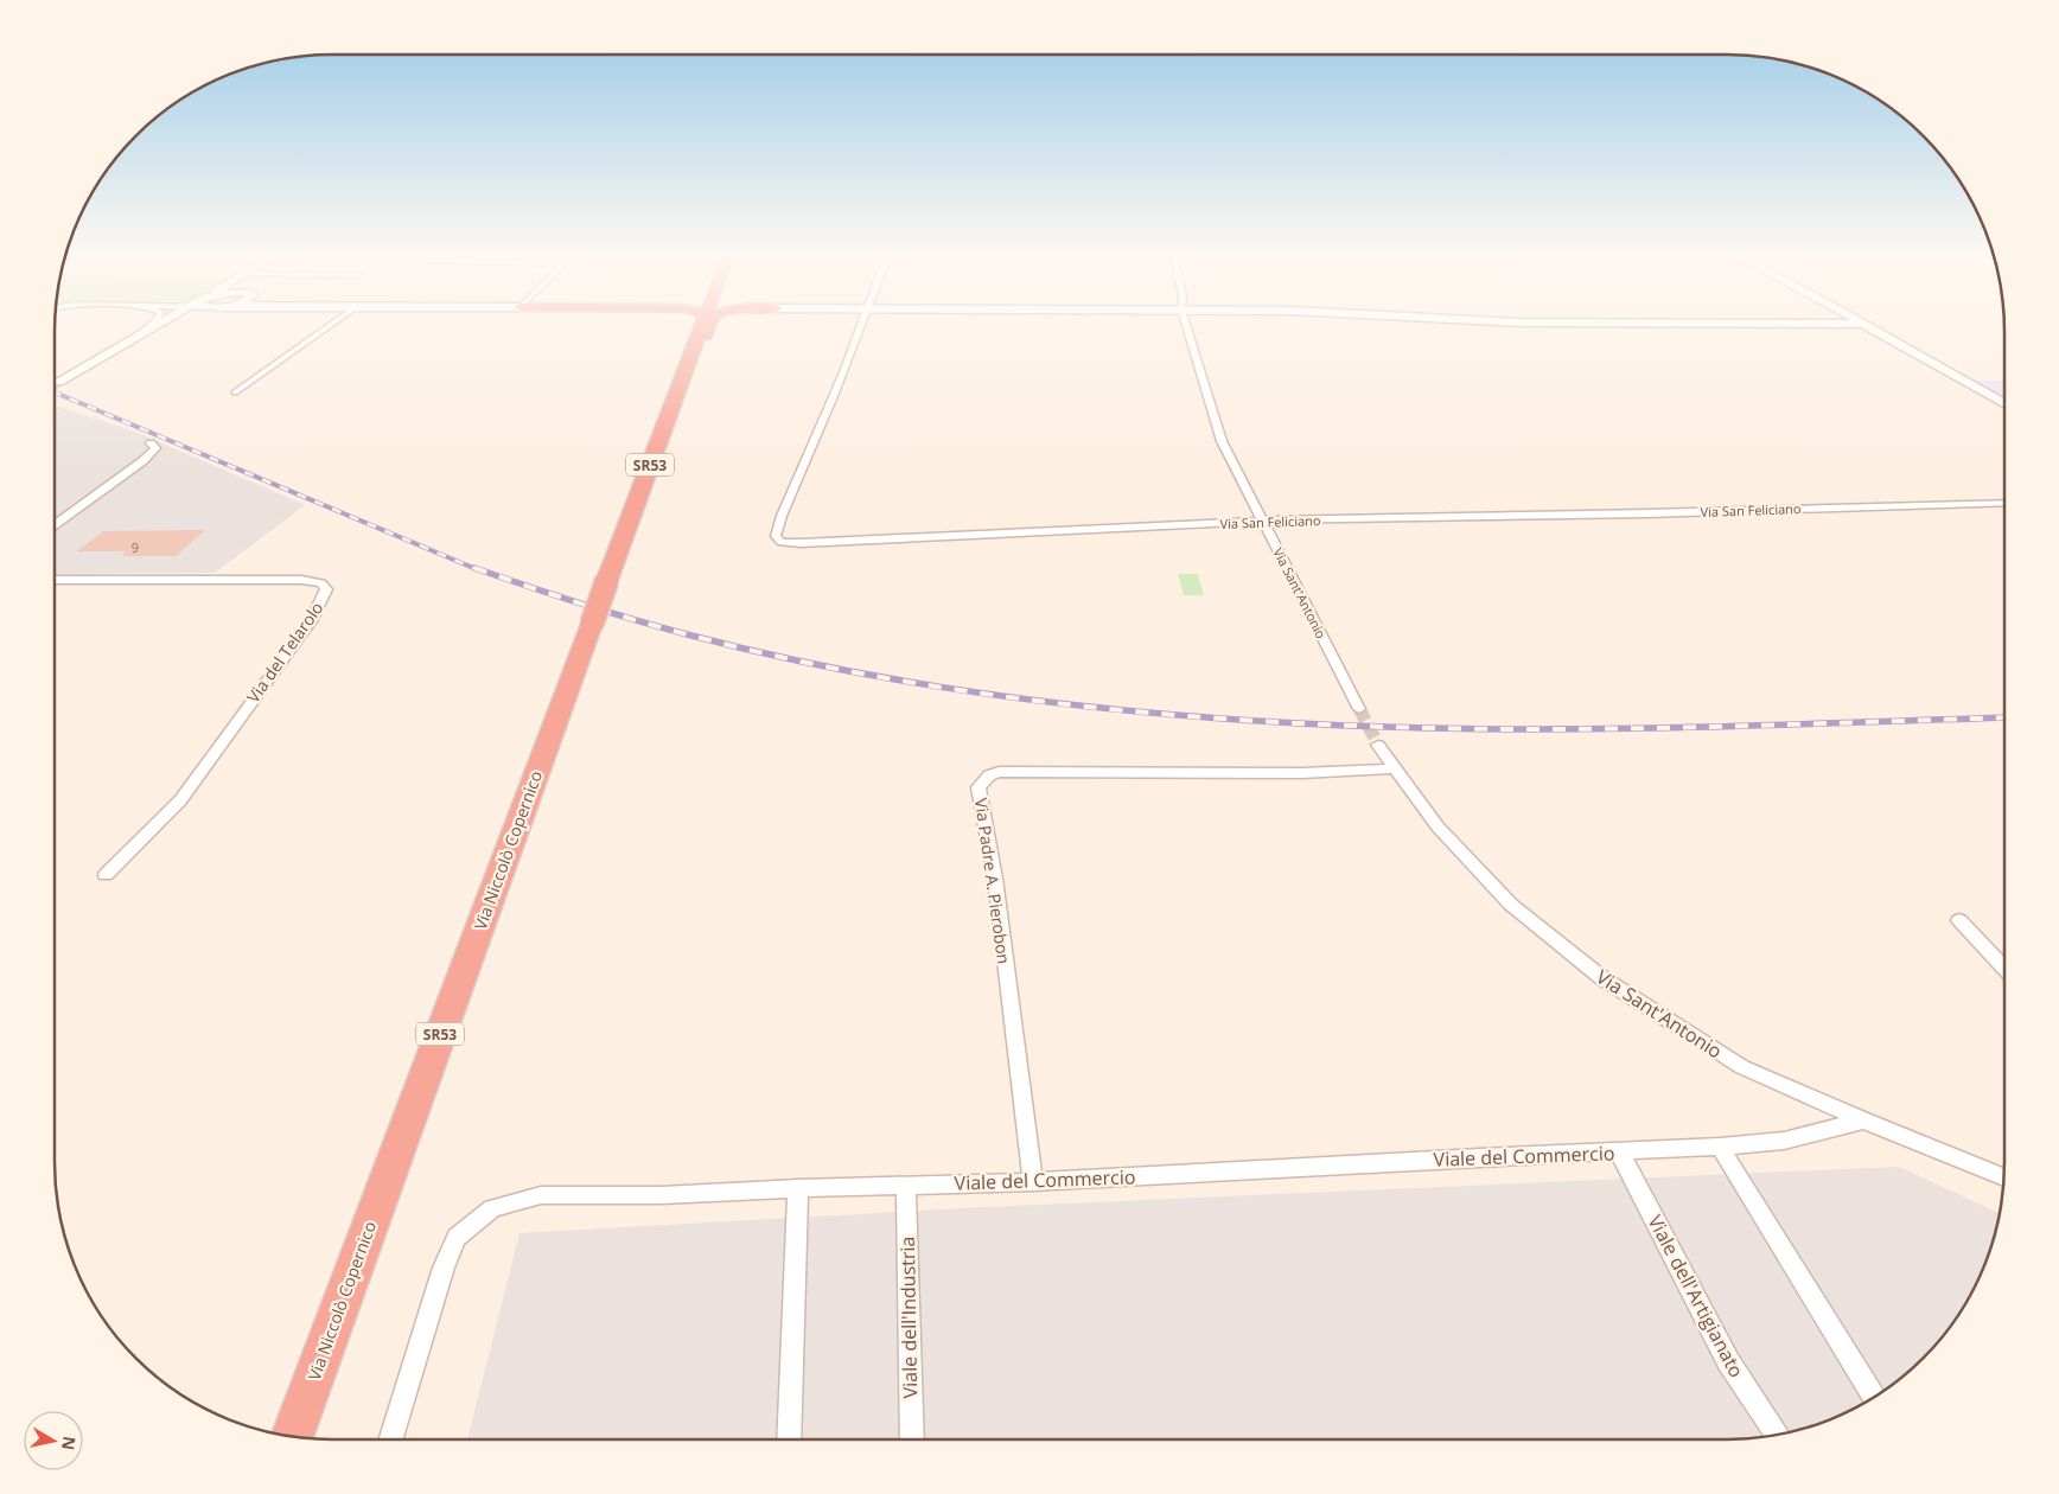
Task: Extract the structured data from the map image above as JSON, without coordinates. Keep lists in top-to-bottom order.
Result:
{
  "streets": {
    "highway": ["SR53", "Via Niccolò Copernico"],
    "street": [
      "Via San Feliciano",
      "Via Sant'Antonio",
      "Via del Telarolo",
      "Via Padre A. Pierobon",
      "Viale del Commercio",
      "Viale dell'Artigianato",
      "Viale dell'Industria"
    ]
  },
  "crossings": [
    ["Via San Feliciano", "Via Sant'Antonio"],
    ["Via Sant'Antonio", "Via Padre A. Pierobon"],
    ["Via Sant'Antonio", "Viale del Commercio"],
    ["Via Padre A. Pierobon", "Viale del Commercio"],
    ["Viale del Commercio", "Viale dell'Artigianato"],
    ["Viale del Commercio", "Viale dell'Industria"]
  ],
  "house_numbers": ["9"],
  "north": "right"
}
